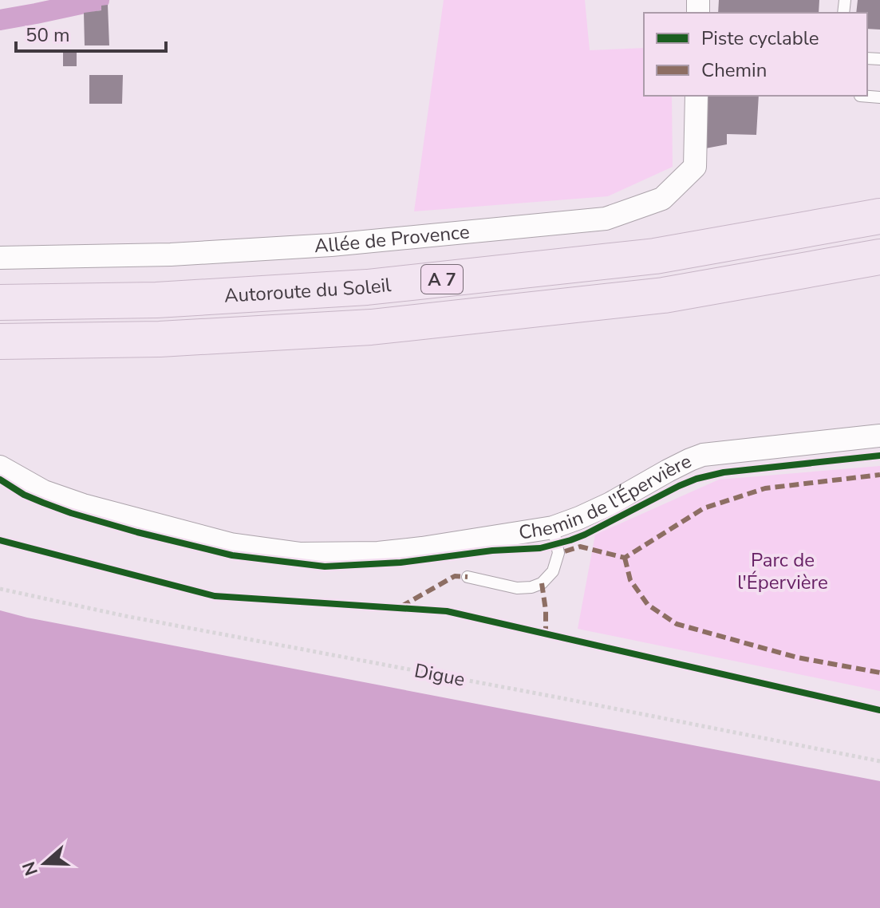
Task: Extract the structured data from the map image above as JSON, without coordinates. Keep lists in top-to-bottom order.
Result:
{
  "streets": {
    "highway": ["A 7", "Autoroute du Soleil"],
    "street": ["Allée de Provence", "Chemin de l'Épervière"],
    "path": ["Digue"]
  },
  "parks": ["Parc de l'Épervière"],
  "legend": ["Piste cyclable", "Chemin"],
  "scale_bar": "50 m",
  "north": "left"
}
